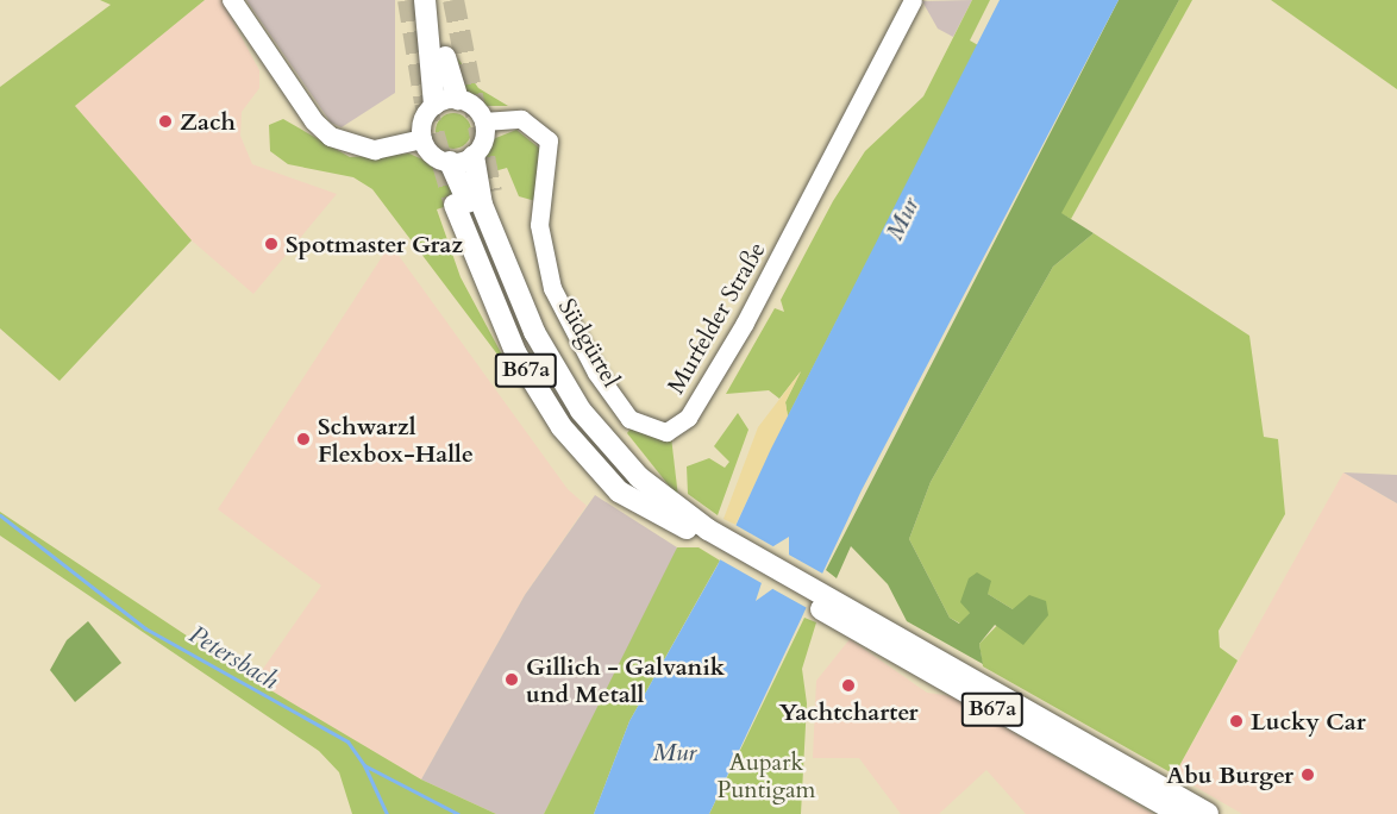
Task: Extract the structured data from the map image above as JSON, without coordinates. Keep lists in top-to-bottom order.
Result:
{
  "streets": {
    "main road": ["Südgürtel", "B67a"],
    "street": ["Murfelder Straße"]
  },
  "crossings": [
    ["Südgürtel", "B67a"]
  ],
  "water": ["Mur", "Petersbach"],
  "parks": ["Aupark Puntigam"],
  "places": [
    "Zach",
    "Spotmaster Graz",
    "Schwarzl Flexbox-Halle",
    "Gillich - Galvanik und Metall",
    "Yachtcharter",
    "Lucky Car",
    "Abu Burger"
  ]
}
